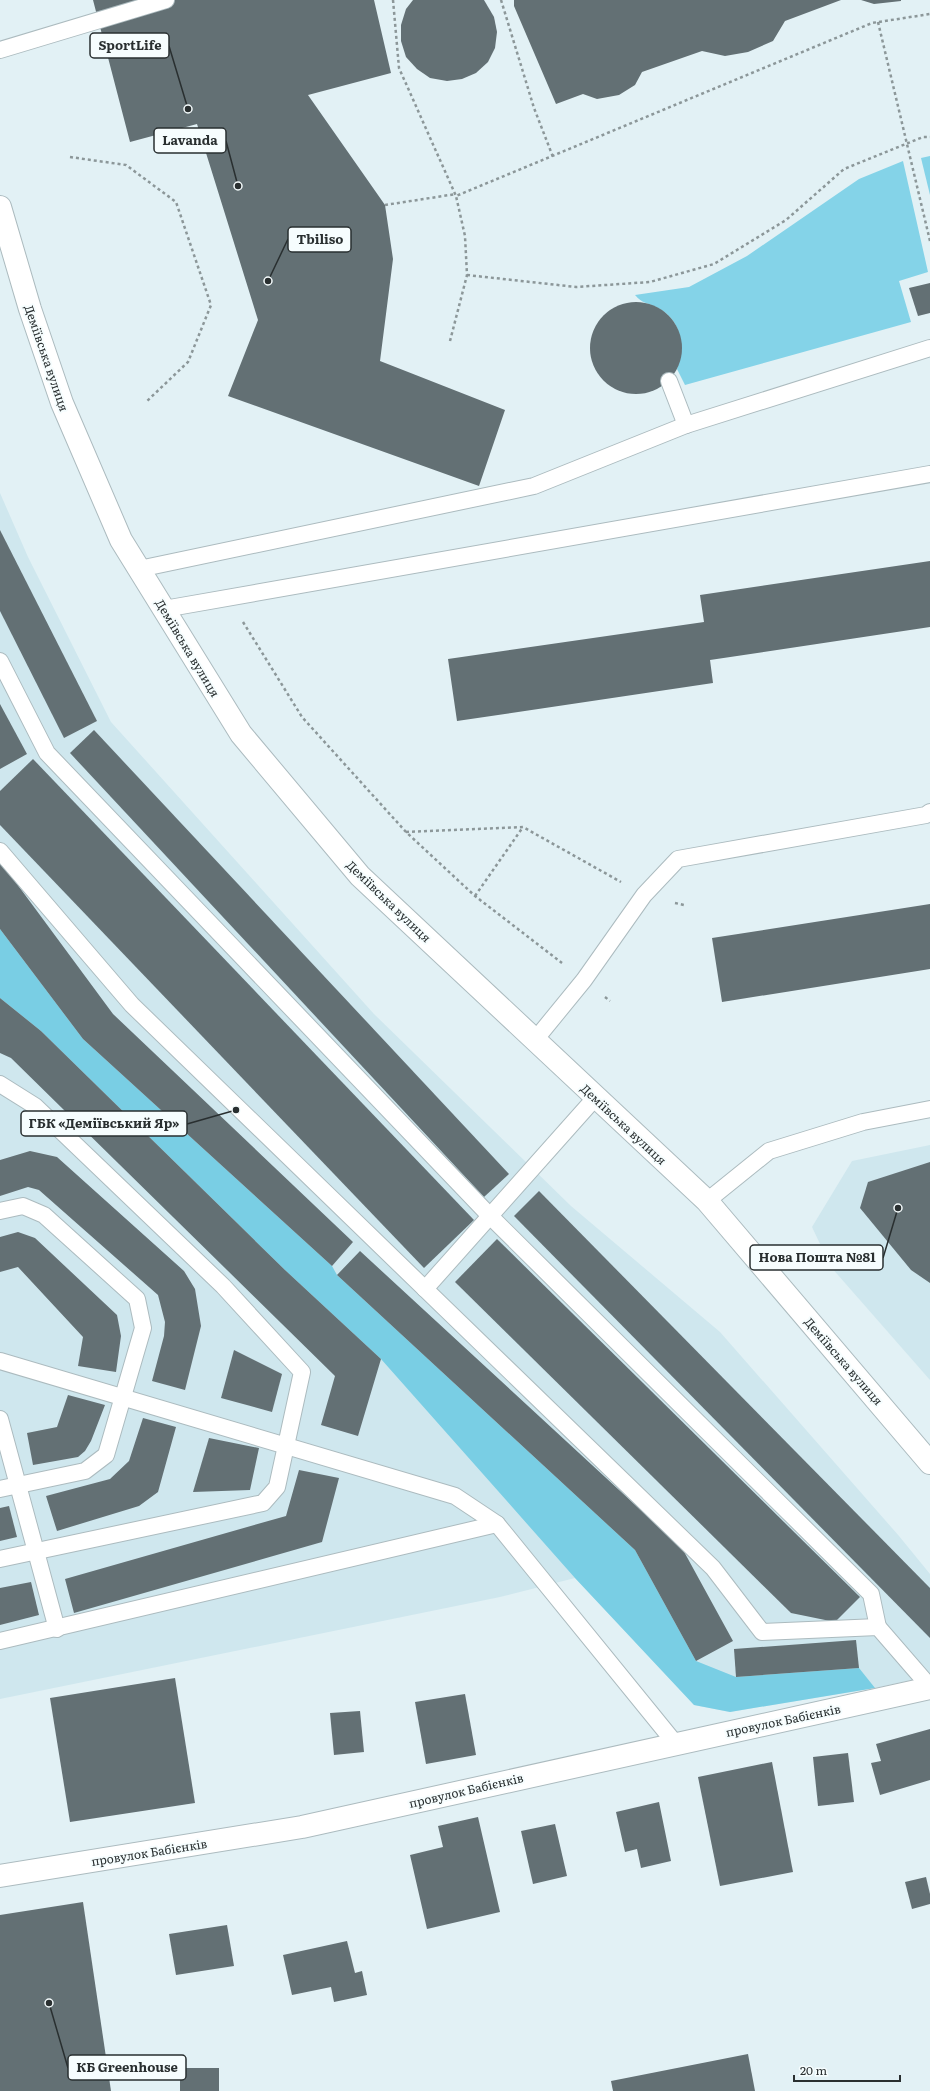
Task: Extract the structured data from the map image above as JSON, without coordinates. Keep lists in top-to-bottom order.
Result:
{
  "streets": {
    "street": ["Деміївська вулиця", "провулок Бабієнків"]
  },
  "places": [
    "SportLife",
    "Lavanda",
    "Tbiliso",
    "ГБК «Деміївський Яр»",
    "Нова Пошта №81",
    "КБ Greenhouse"
  ],
  "scale_bar": "20 m"
}
